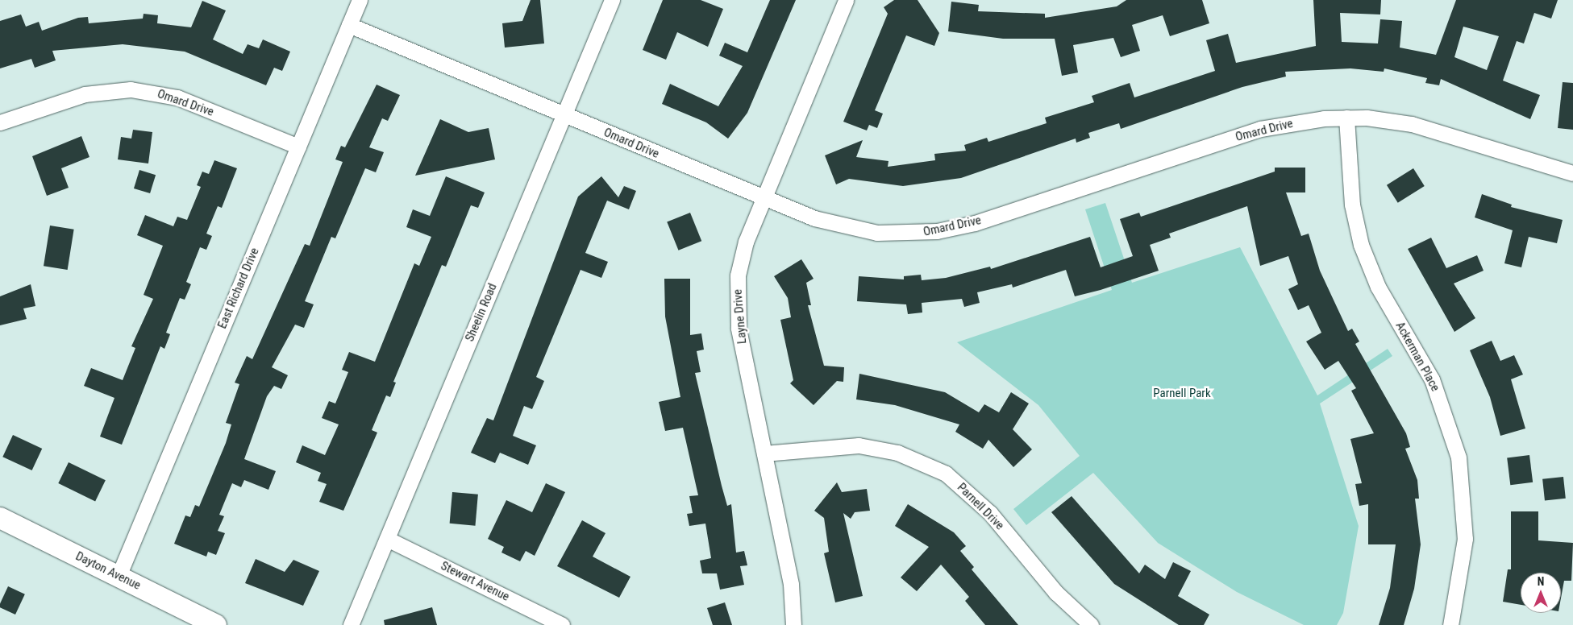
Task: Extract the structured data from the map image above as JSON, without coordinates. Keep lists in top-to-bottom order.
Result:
{
  "streets": {
    "main road": ["Dayton Avenue"],
    "street": [
      "Omard Drive",
      "East Richard Drive",
      "Sheelin Road",
      "Layne Drive",
      "Ackerman Place",
      "Parnell Drive",
      "Stewart Avenue"
    ]
  },
  "crossings": [
    ["Omard Drive", "East Richard Drive"],
    ["Omard Drive", "Sheelin Road"],
    ["Omard Drive", "Layne Drive"],
    ["Omard Drive", "Ackerman Place"],
    ["East Richard Drive", "Dayton Avenue"],
    ["Sheelin Road", "Stewart Avenue"],
    ["Layne Drive", "Parnell Drive"]
  ],
  "parks": ["Parnell Park"],
  "north": "top"
}
